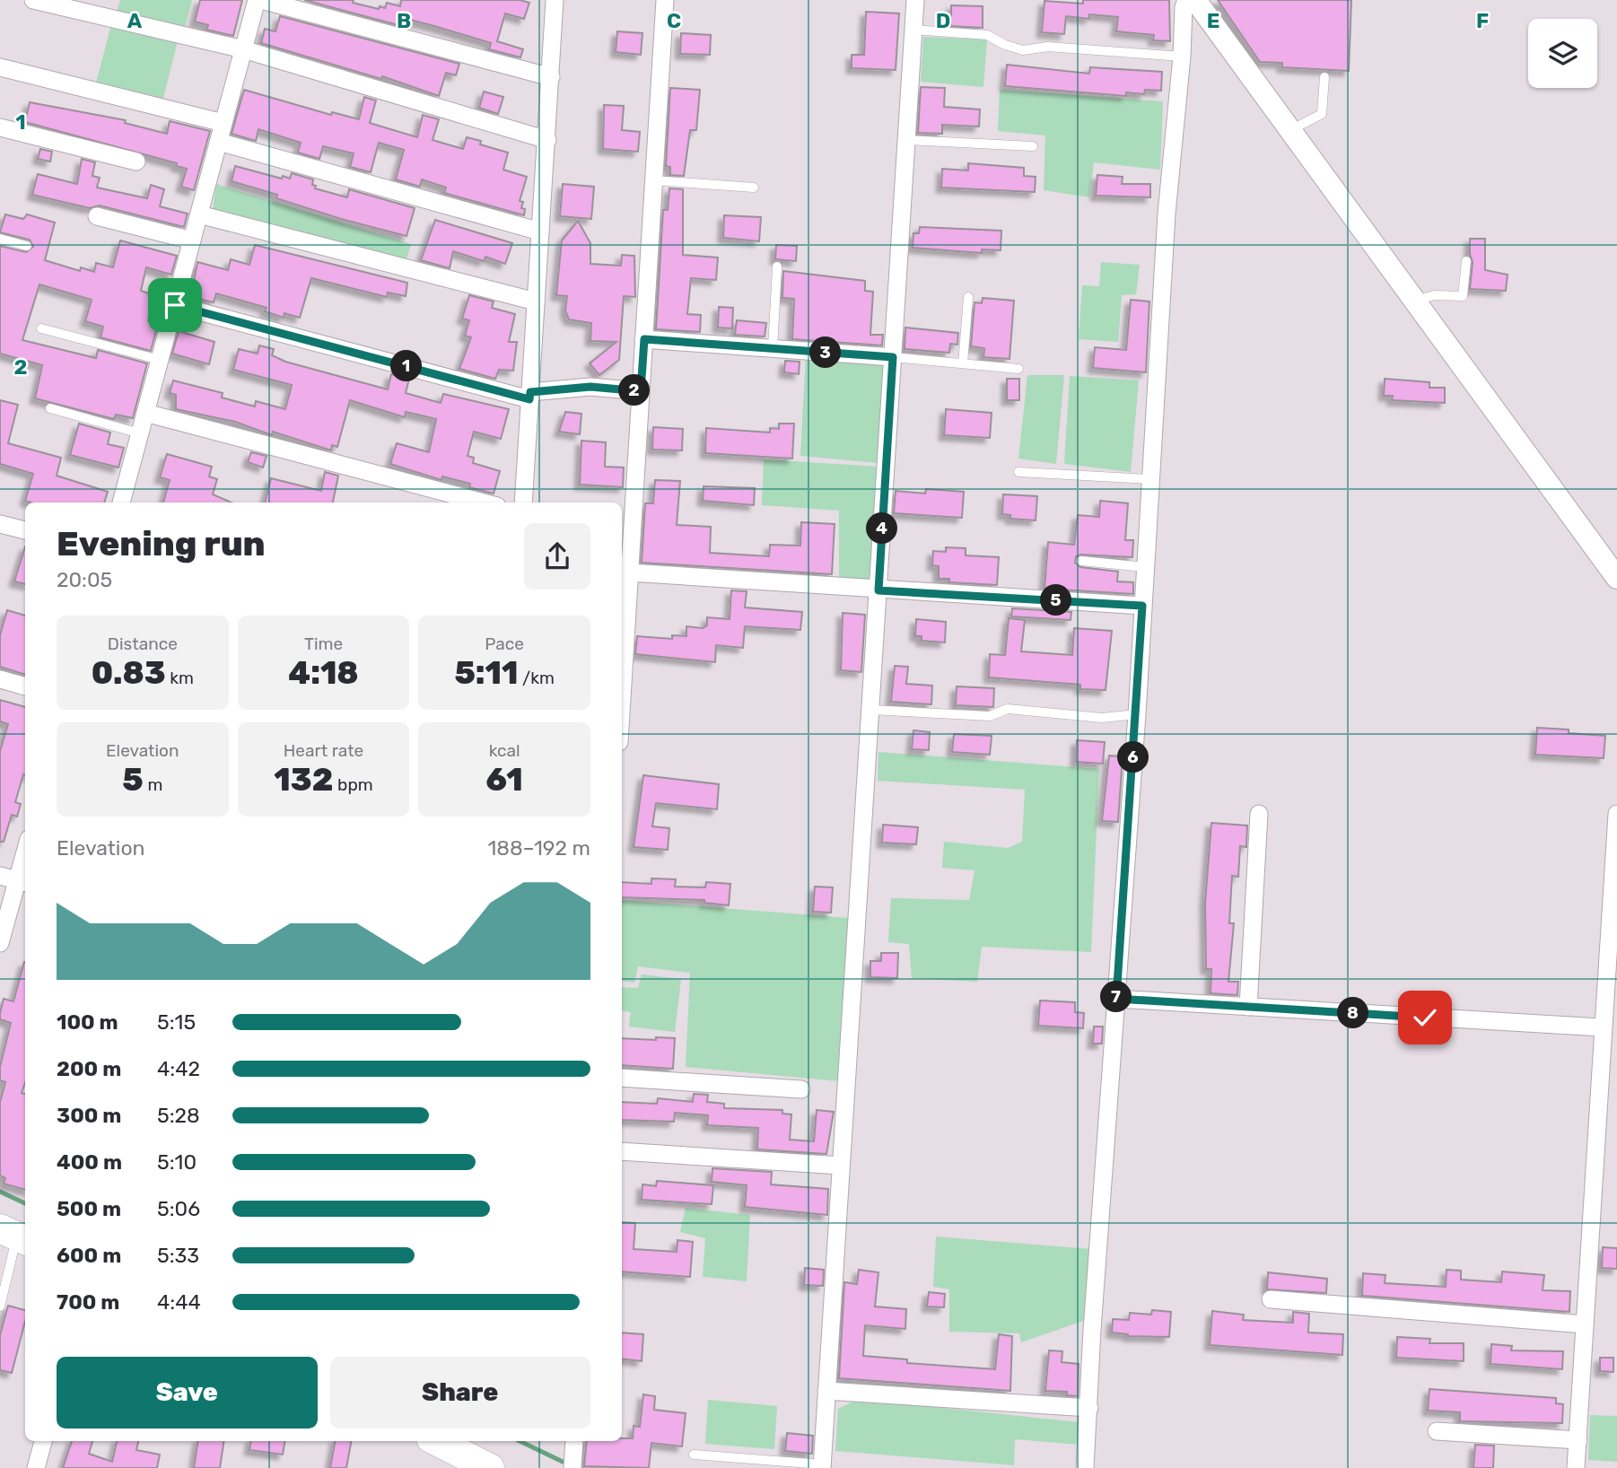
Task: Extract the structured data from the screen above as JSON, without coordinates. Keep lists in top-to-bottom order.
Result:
{
  "page": {
    "pins": [
      "3",
      "1",
      "2",
      "4",
      "5",
      "6",
      "7",
      "8"
    ],
    "heading": ["Evening run", "20:05"],
    "stats": [
      ["Distance", "0.83 km"],
      ["Time", "4:18"],
      ["Pace", "5:11 /km"],
      ["Elevation", "5 m"],
      ["Heart rate", "132 bpm"],
      ["kcal", "61"]
    ],
    "chart": ["Elevation", "188–192 m"],
    "list": [
      {
        "name": "100 m",
        "note": "5:15"
      },
      {
        "name": "200 m",
        "note": "4:42"
      },
      {
        "name": "300 m",
        "note": "5:28"
      },
      {
        "name": "400 m",
        "note": "5:10"
      },
      {
        "name": "500 m",
        "note": "5:06"
      },
      {
        "name": "600 m",
        "note": "5:33"
      },
      {
        "name": "700 m",
        "note": "4:44"
      }
    ],
    "buttons": ["Save", "Share"]
  },
  "grid": {
    "columns": [
      "A",
      "B",
      "C",
      "D",
      "E",
      "F"
    ],
    "rows": ["1", "2"]
  }
}
